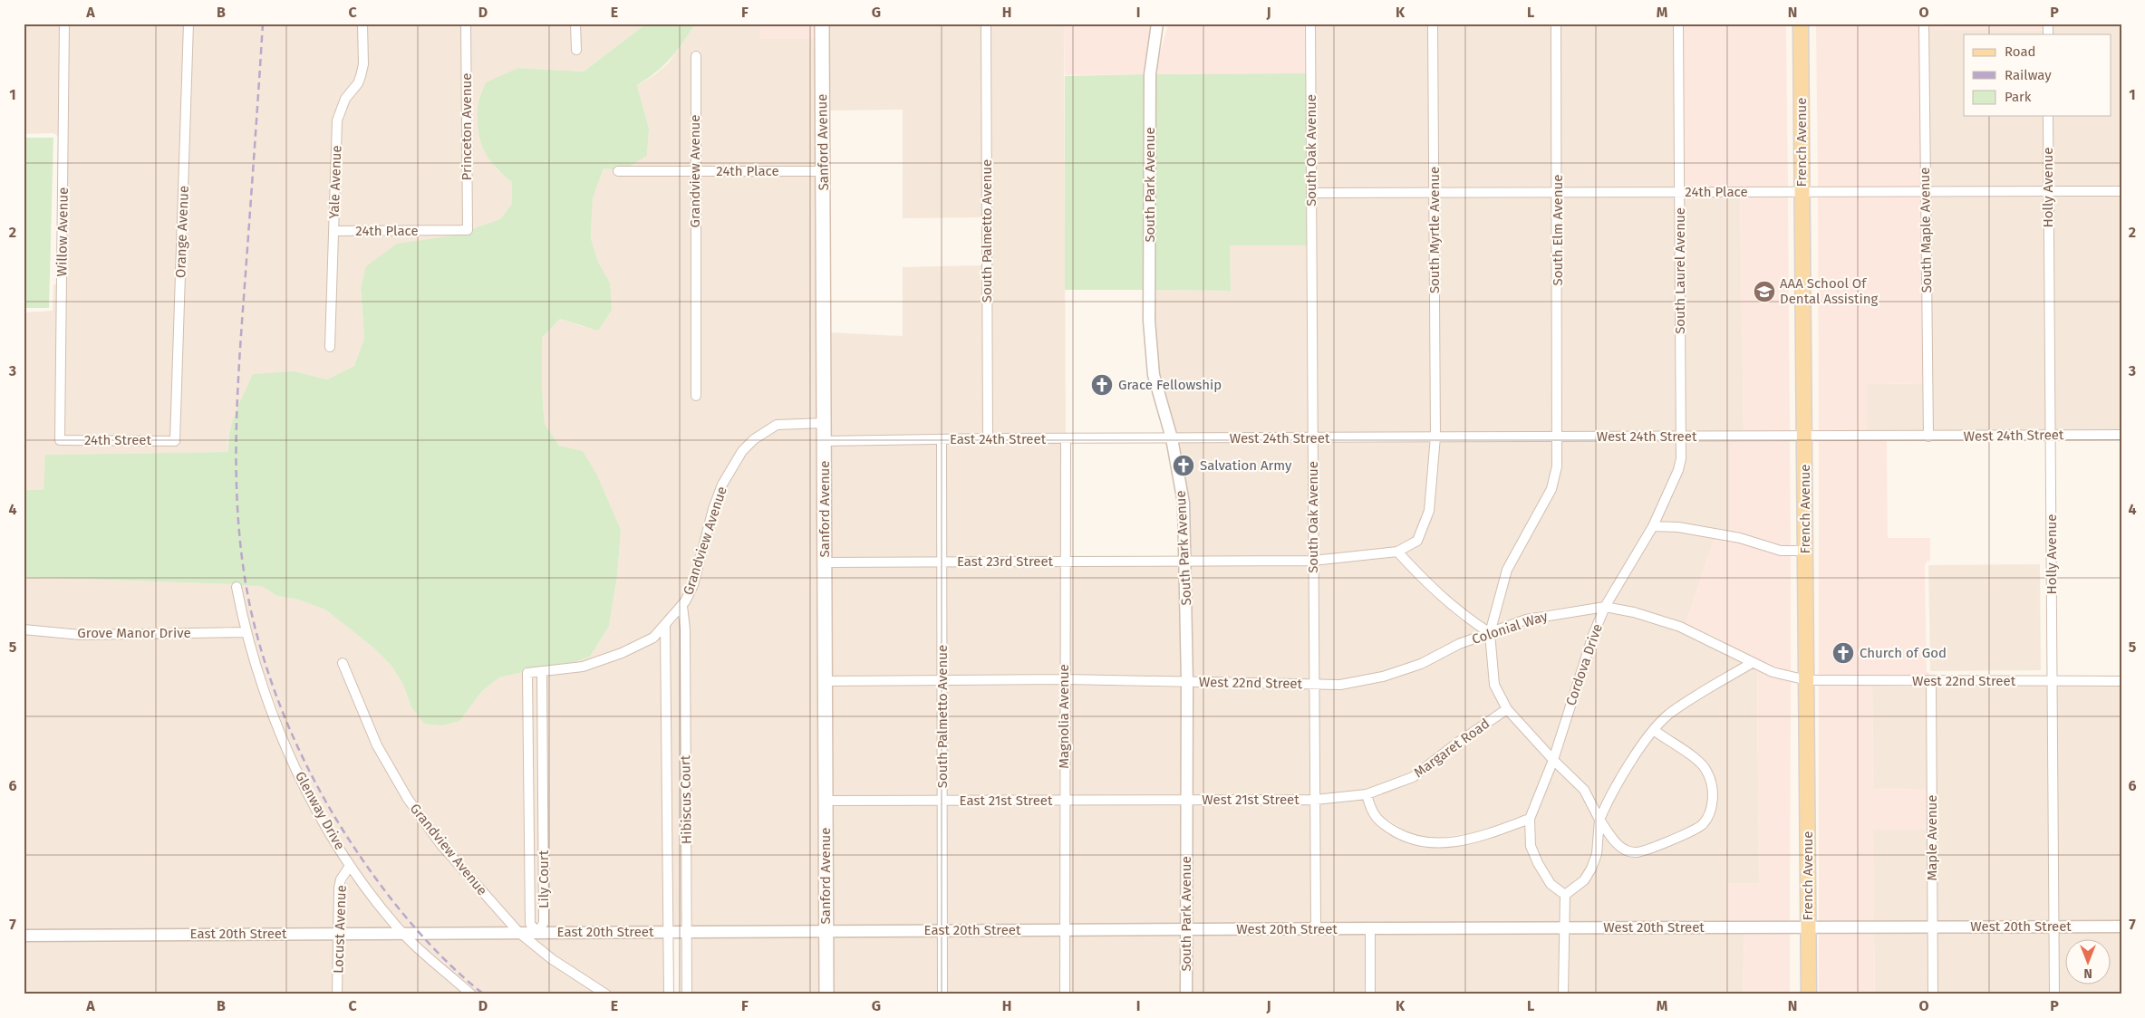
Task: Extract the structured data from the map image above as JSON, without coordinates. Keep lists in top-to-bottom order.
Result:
{
  "streets": {
    "main road": ["Sanford Avenue", "French Avenue"],
    "street": [
      "Princeton Avenue",
      "South Oak Avenue",
      "Grandview Avenue",
      "24th Place",
      "Yale Avenue",
      "South Park Avenue",
      "Holly Avenue",
      "South Myrtle Avenue",
      "South Elm Avenue",
      "South Maple Avenue",
      "South Palmetto Avenue",
      "Willow Avenue",
      "Orange Avenue",
      "South Laurel Avenue",
      "West 24th Street",
      "East 24th Street",
      "24th Street",
      "East 23rd Street",
      "Colonial Way",
      "Grove Manor Drive",
      "Cordova Drive",
      "West 22nd Street",
      "Magnolia Avenue",
      "Margaret Road",
      "Hibiscus Court",
      "West 21st Street",
      "East 21st Street",
      "Glenway Drive",
      "Maple Avenue",
      "Lily Court",
      "West 20th Street",
      "Locust Avenue",
      "East 20th Street"
    ]
  },
  "crossings": [
    ["Princeton Avenue", "24th Place"],
    ["Sanford Avenue", "Grandview Avenue"],
    ["Sanford Avenue", "24th Place"],
    ["Sanford Avenue", "East 24th Street"],
    ["Sanford Avenue", "East 23rd Street"],
    ["Sanford Avenue", "West 22nd Street"],
    ["Sanford Avenue", "East 21st Street"],
    ["Sanford Avenue", "East 20th Street"],
    ["French Avenue", "24th Place"],
    ["French Avenue", "West 24th Street"],
    ["French Avenue", "Colonial Way"],
    ["French Avenue", "West 22nd Street"],
    ["French Avenue", "West 20th Street"],
    ["South Oak Avenue", "24th Place"],
    ["South Oak Avenue", "West 24th Street"],
    ["South Oak Avenue", "East 23rd Street"],
    ["South Oak Avenue", "Colonial Way"],
    ["South Oak Avenue", "West 22nd Street"],
    ["South Oak Avenue", "Margaret Road"],
    ["South Oak Avenue", "West 21st Street"],
    ["South Oak Avenue", "West 20th Street"],
    ["Grandview Avenue", "24th Place"],
    ["Grandview Avenue", "Hibiscus Court"],
    ["Grandview Avenue", "Lily Court"],
    ["Grandview Avenue", "East 20th Street"],
    ["24th Place", "Yale Avenue"],
    ["24th Place", "Holly Avenue"],
    ["24th Place", "South Myrtle Avenue"],
    ["24th Place", "South Elm Avenue"],
    ["24th Place", "South Maple Avenue"],
    ["24th Place", "South Laurel Avenue"],
    ["South Park Avenue", "West 24th Street"],
    ["South Park Avenue", "East 24th Street"],
    ["South Park Avenue", "East 23rd Street"],
    ["South Park Avenue", "West 22nd Street"],
    ["South Park Avenue", "West 21st Street"],
    ["South Park Avenue", "East 21st Street"],
    ["South Park Avenue", "West 20th Street"],
    ["South Park Avenue", "East 20th Street"],
    ["Holly Avenue", "West 24th Street"],
    ["Holly Avenue", "West 22nd Street"],
    ["Holly Avenue", "West 20th Street"],
    ["South Myrtle Avenue", "West 24th Street"],
    ["South Myrtle Avenue", "East 23rd Street"],
    ["South Elm Avenue", "West 24th Street"],
    ["South Elm Avenue", "Colonial Way"],
    ["South Maple Avenue", "West 24th Street"],
    ["South Palmetto Avenue", "East 24th Street"],
    ["South Palmetto Avenue", "East 23rd Street"],
    ["South Palmetto Avenue", "West 22nd Street"],
    ["South Palmetto Avenue", "East 21st Street"],
    ["South Palmetto Avenue", "East 20th Street"],
    ["Willow Avenue", "24th Street"],
    ["Orange Avenue", "24th Street"],
    ["South Laurel Avenue", "West 24th Street"],
    ["South Laurel Avenue", "Cordova Drive"],
    ["West 24th Street", "East 24th Street"],
    ["West 24th Street", "Cordova Drive"],
    ["East 24th Street", "Magnolia Avenue"],
    ["East 23rd Street", "Magnolia Avenue"],
    ["Colonial Way", "Cordova Drive"],
    ["Colonial Way", "West 22nd Street"],
    ["Grove Manor Drive", "Glenway Drive"],
    ["West 22nd Street", "Magnolia Avenue"],
    ["West 22nd Street", "Maple Avenue"],
    ["Magnolia Avenue", "East 21st Street"],
    ["Magnolia Avenue", "East 20th Street"],
    ["Margaret Road", "West 21st Street"],
    ["Hibiscus Court", "East 20th Street"],
    ["West 21st Street", "East 21st Street"],
    ["Glenway Drive", "Locust Avenue"],
    ["Glenway Drive", "East 20th Street"],
    ["Maple Avenue", "West 20th Street"],
    ["Lily Court", "East 20th Street"],
    ["West 20th Street", "East 20th Street"],
    ["Locust Avenue", "East 20th Street"]
  ],
  "places": {
    "school or university": ["AAA School Of Dental Assisting"],
    "church": ["Grace Fellowship", "Salvation Army", "Church of God"]
  },
  "legend": ["Road", "Railway", "Park"],
  "north": "bottom",
  "grid": {
    "columns": [
      "A",
      "B",
      "C",
      "D",
      "E",
      "F",
      "G",
      "H",
      "I",
      "J",
      "K",
      "L",
      "M",
      "N",
      "O",
      "P"
    ],
    "rows": [
      "1",
      "2",
      "3",
      "4",
      "5",
      "6",
      "7"
    ]
  }
}
